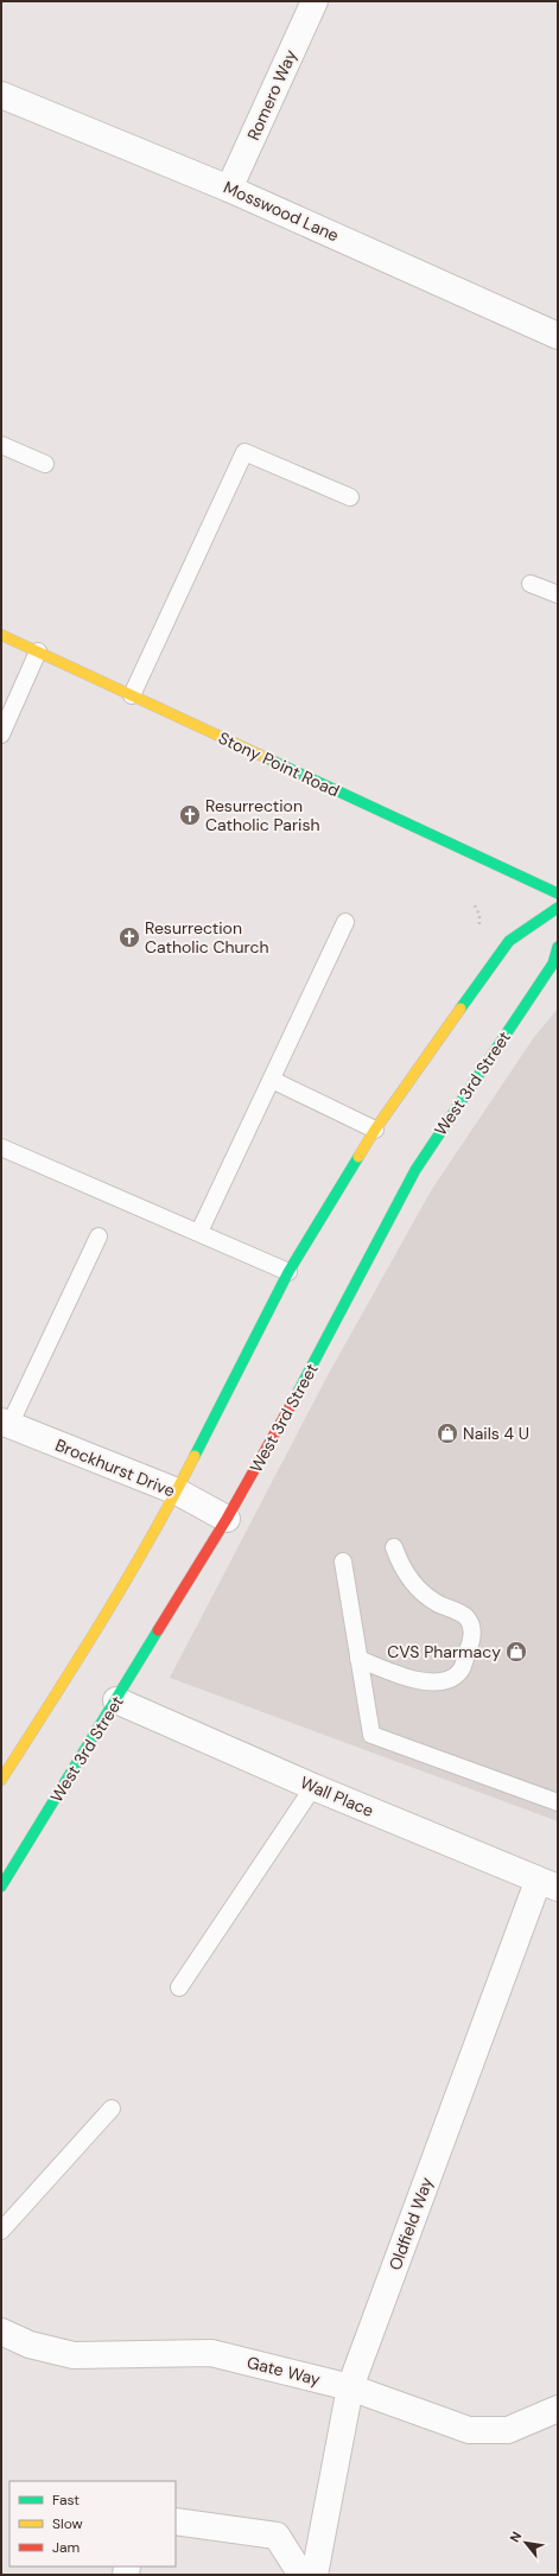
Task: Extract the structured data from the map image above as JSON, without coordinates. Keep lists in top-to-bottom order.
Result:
{
  "streets": {
    "main road": ["Stony Point Road", "West 3rd Street"],
    "street": [
      "Romero Way",
      "Mosswood Lane",
      "Brockhurst Drive",
      "Wall Place",
      "Oldfield Way",
      "Gate Way"
    ]
  },
  "crossings": [
    ["Romero Way", "Mosswood Lane"],
    ["West 3rd Street", "Brockhurst Drive"],
    ["West 3rd Street", "Wall Place"],
    ["Wall Place", "Oldfield Way"],
    ["Oldfield Way", "Gate Way"]
  ],
  "places": {
    "church": ["Resurrection Catholic Parish", "Resurrection Catholic Church"],
    "shop": ["Nails 4 U", "CVS Pharmacy"]
  },
  "legend": ["Fast", "Slow", "Jam"],
  "north": "top left"
}
